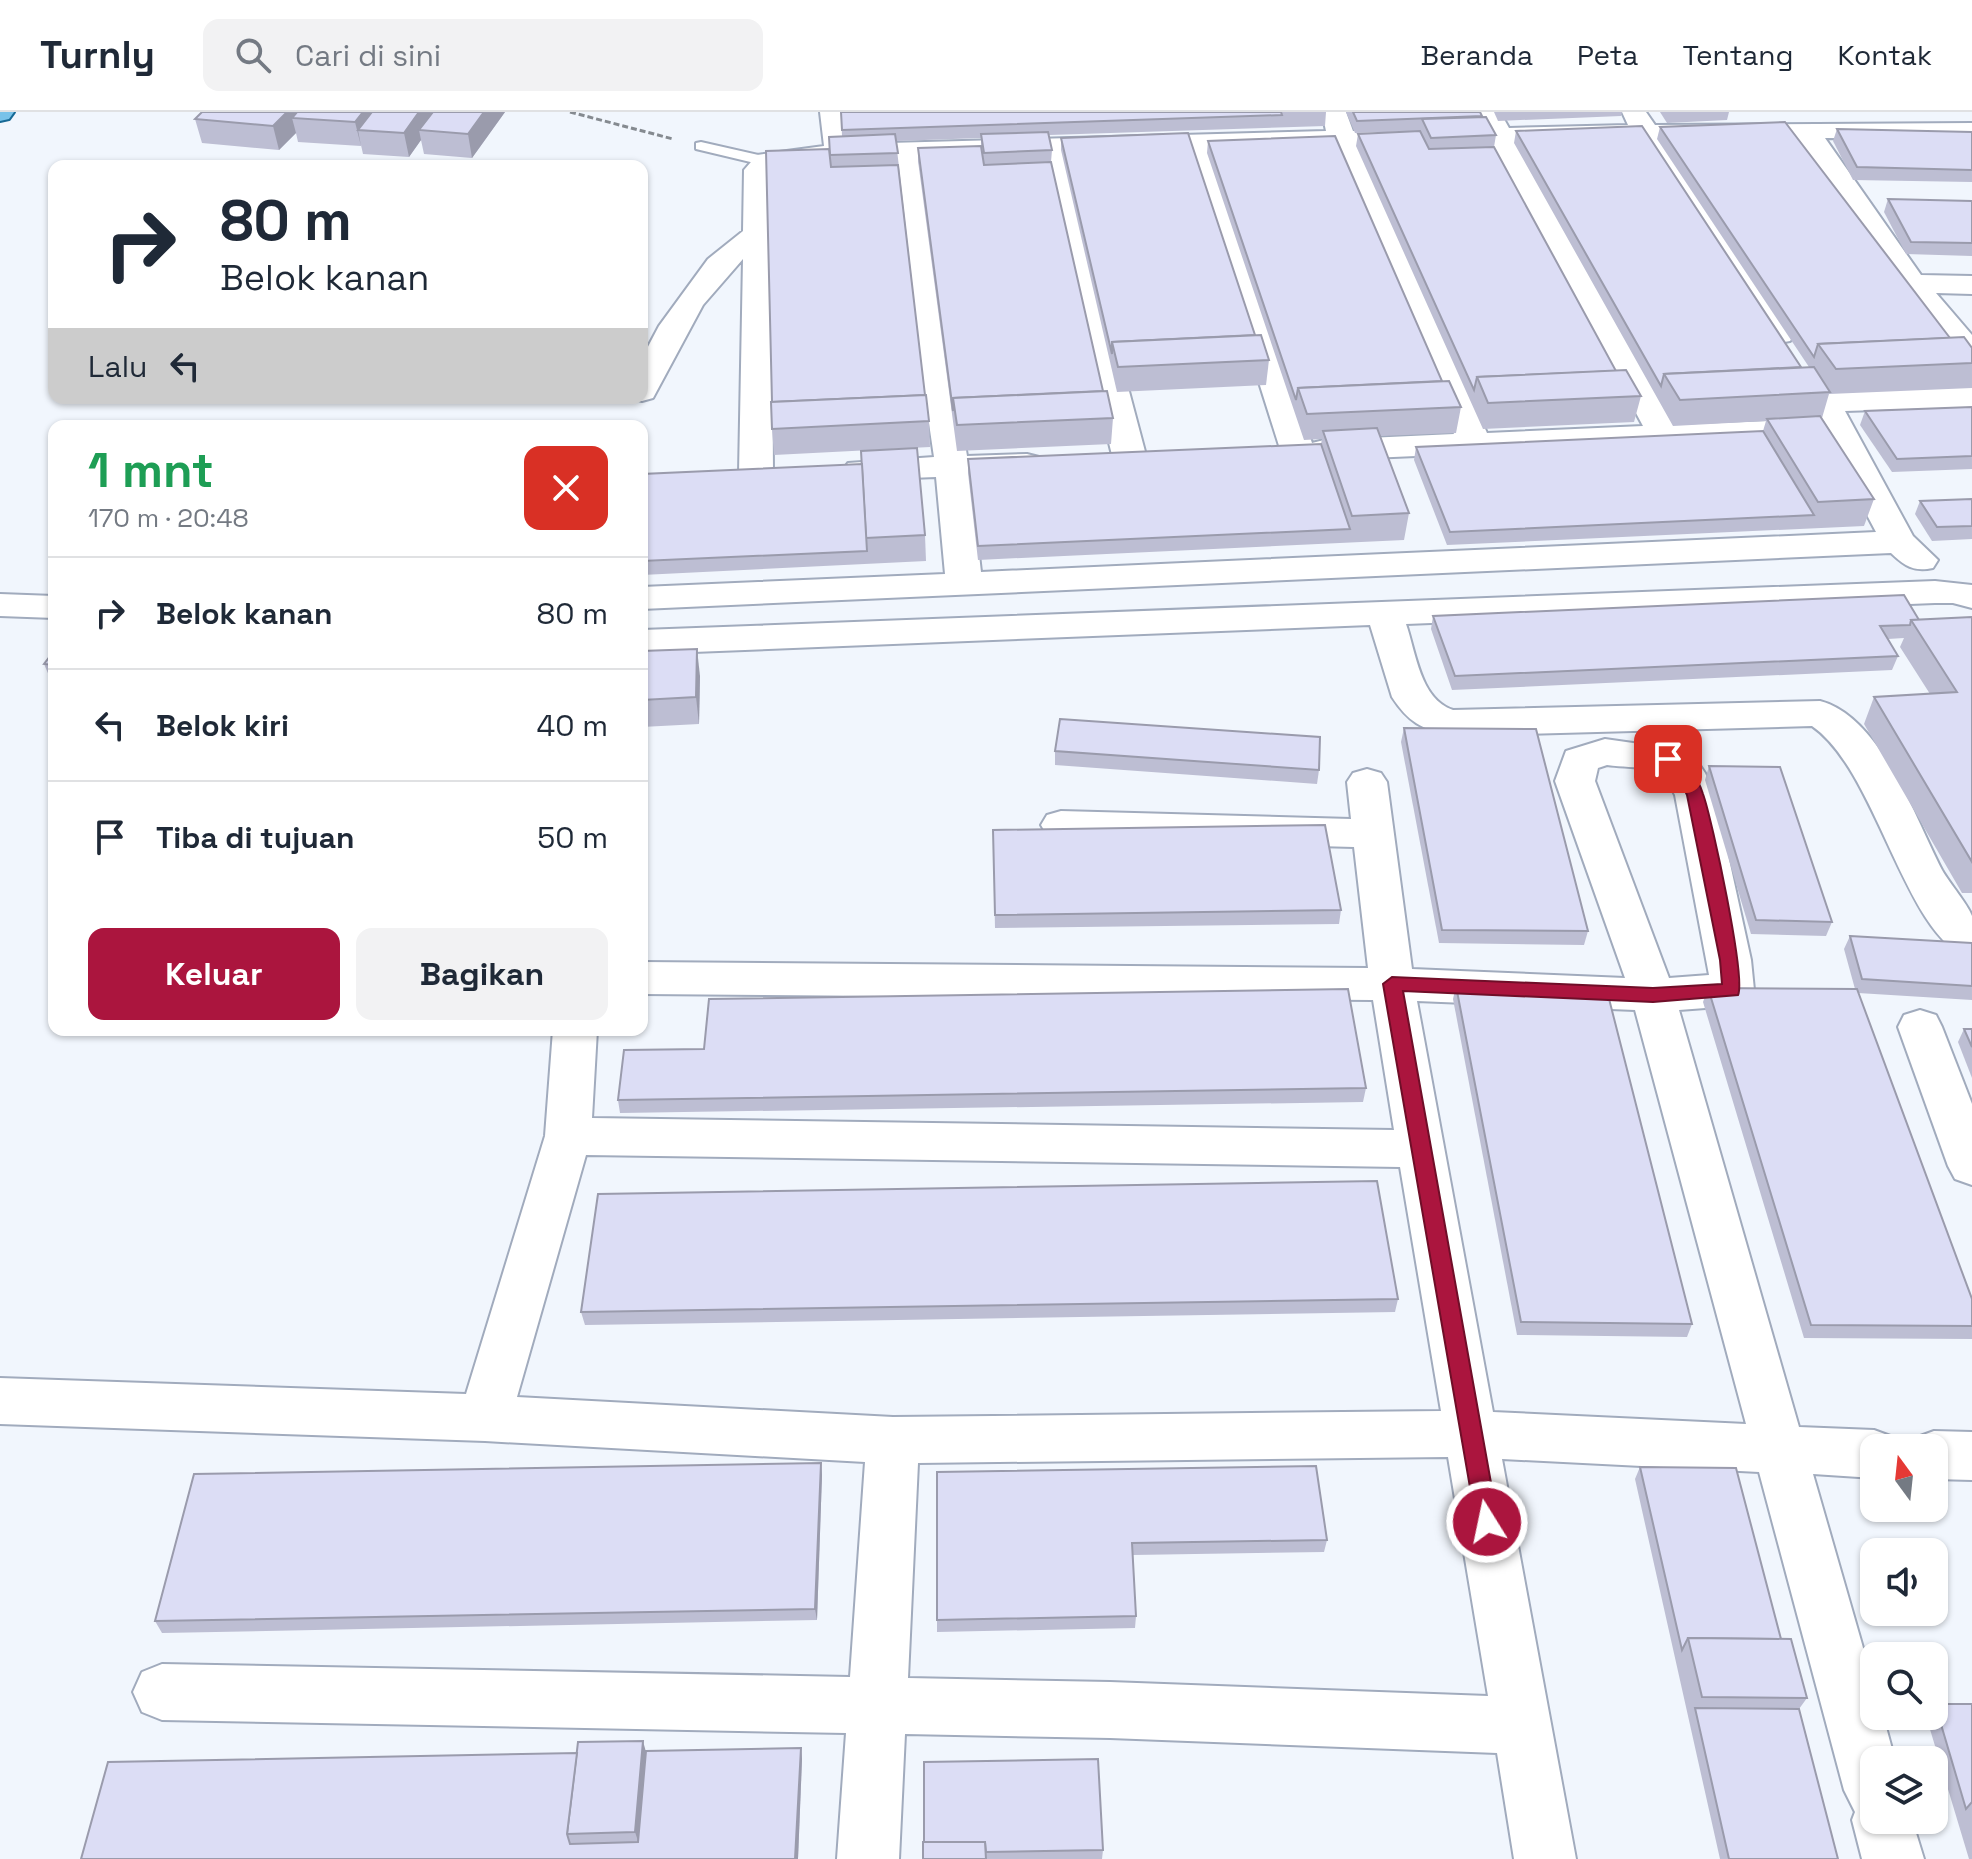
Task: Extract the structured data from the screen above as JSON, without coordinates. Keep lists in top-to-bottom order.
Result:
{
  "north": "top",
  "page": {
    "header": "Turnly",
    "search": "Cari di sini",
    "nav": [
      "Beranda",
      "Peta",
      "Tentang",
      "Kontak"
    ],
    "turn": ["80 m", "Belok kanan"],
    "then": "Lalu",
    "heading": ["1 mnt", "170 m · 20:48"],
    "list": [
      {
        "name": "Belok kanan",
        "value": "80 m"
      },
      {
        "name": "Belok kiri",
        "value": "40 m"
      },
      {
        "name": "Tiba di tujuan",
        "value": "50 m"
      }
    ],
    "buttons": ["Keluar", "Bagikan"]
  }
}
